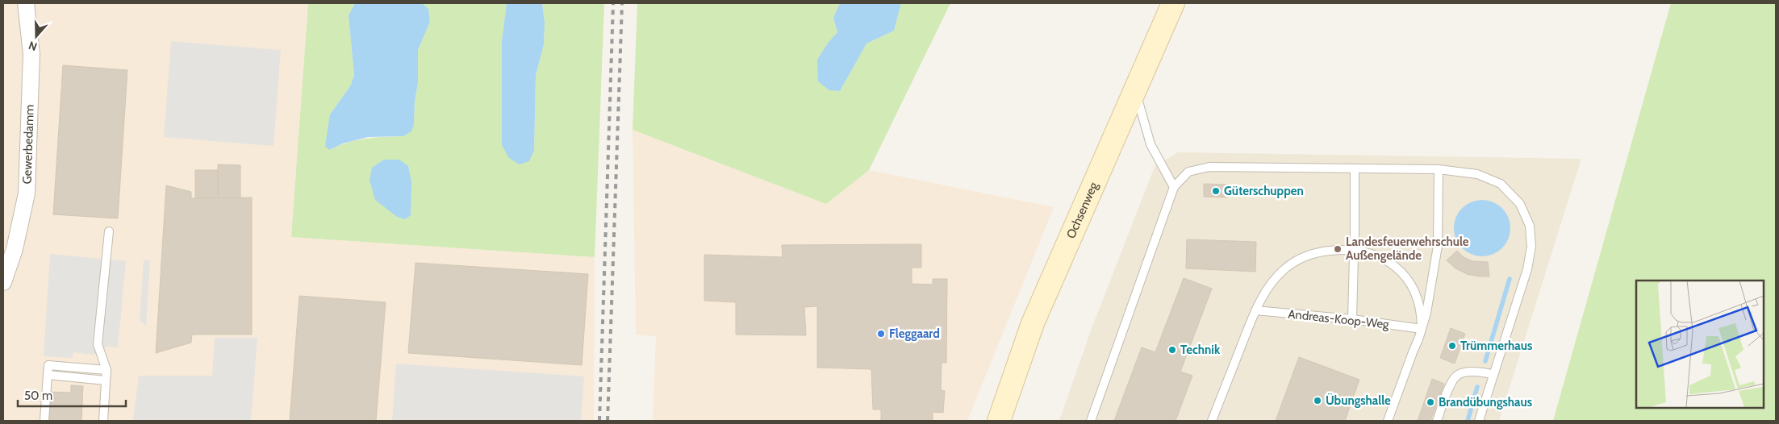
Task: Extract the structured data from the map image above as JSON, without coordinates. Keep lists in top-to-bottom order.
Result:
{
  "streets": {
    "main road": ["Ochsenweg"],
    "street": ["Gewerbedamm"],
    "lane": ["Andreas-Koop-Weg"]
  },
  "places": [
    "Güterschuppen",
    "Landesfeuerwehrschule Außengelände",
    "Fleggaard",
    "Trümmerhaus",
    "Technik",
    "Übungshalle",
    "Brandübungshaus"
  ],
  "scale_bar": "50 m",
  "north": "bottom"
}
